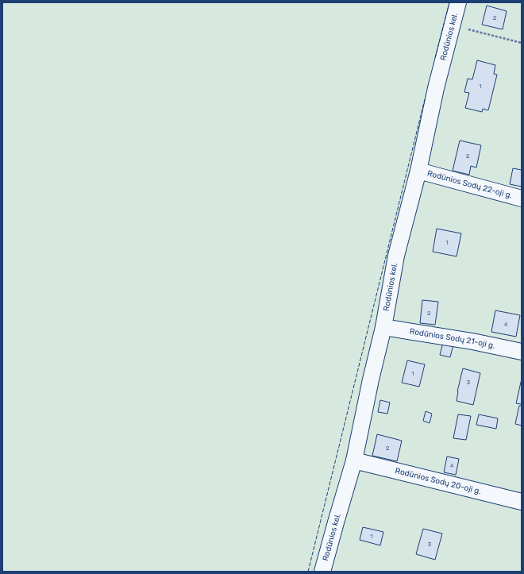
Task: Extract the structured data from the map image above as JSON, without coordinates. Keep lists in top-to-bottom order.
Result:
{
  "streets": {
    "street": [
      "Rodūnios kel.",
      "Rodūnios Sodų 22-oji g.",
      "Rodūnios Sodų 21-oji g.",
      "Rodūnios Sodų 20-oji g."
    ]
  },
  "crossings": [
    ["Rodūnios kel.", "Rodūnios Sodų 22-oji g."],
    ["Rodūnios kel.", "Rodūnios Sodų 21-oji g."],
    ["Rodūnios kel.", "Rodūnios Sodų 20-oji g."]
  ],
  "house_numbers": [
    "2",
    "1",
    "2",
    "1",
    "2",
    "4",
    "1",
    "3",
    "2",
    "4",
    "1",
    "3"
  ]
}
